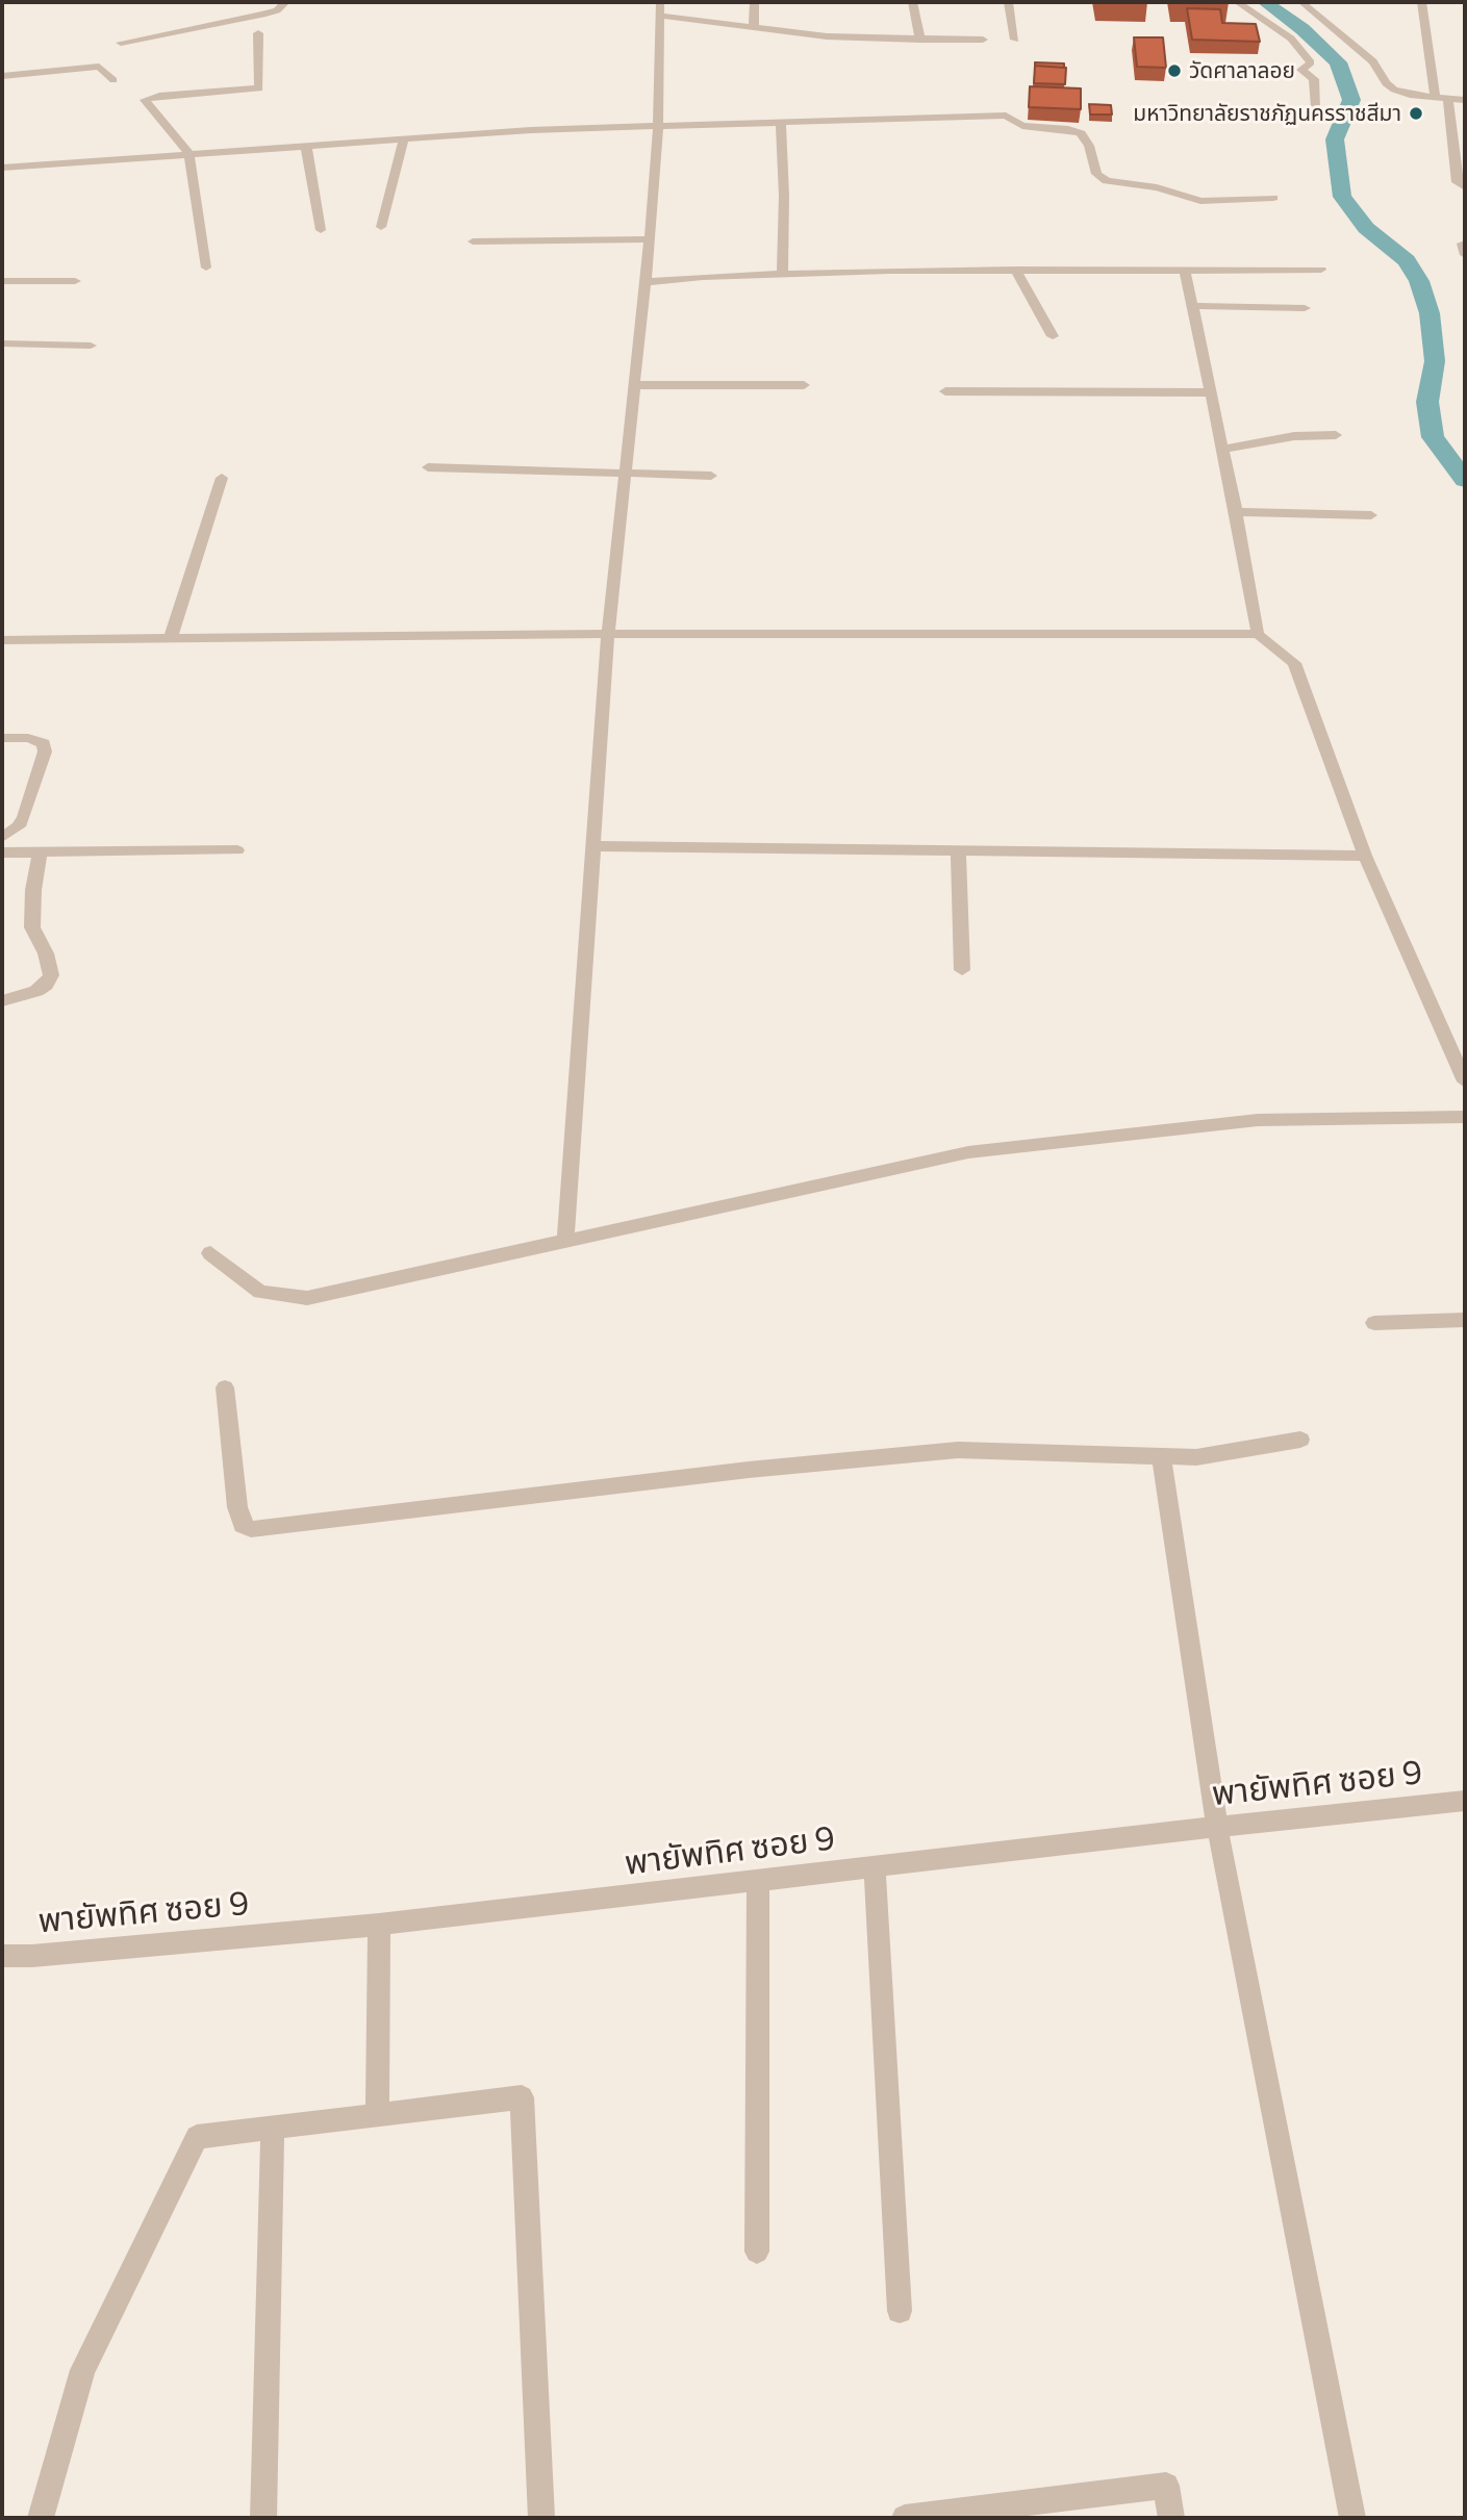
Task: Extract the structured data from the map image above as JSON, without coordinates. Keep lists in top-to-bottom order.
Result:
{
  "streets": {
    "street": ["พายัพทิศ ซอย 9"]
  },
  "places": ["วัดศาลาลอย", "มหาวิทยาลัยราชภัฏนครราชสีมา"]
}
